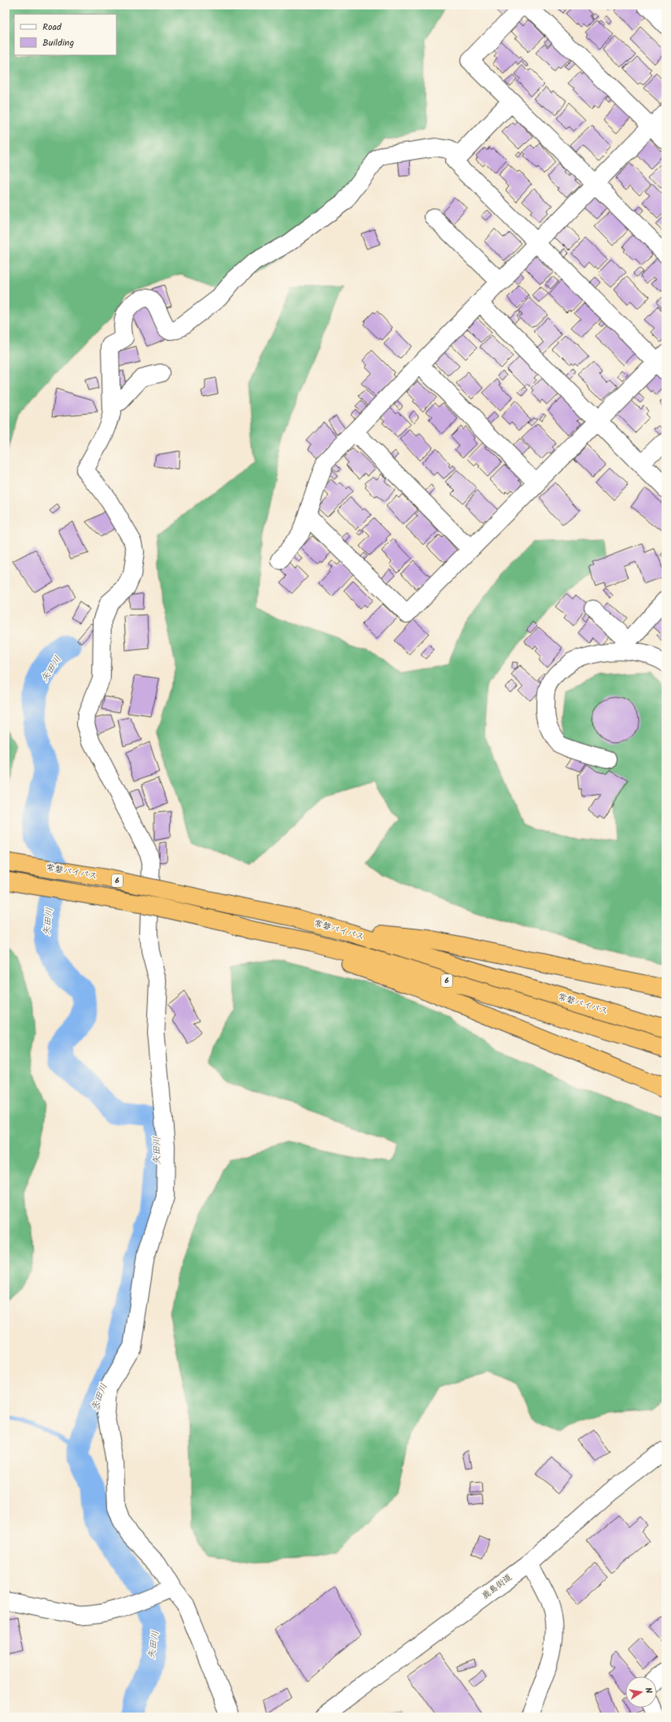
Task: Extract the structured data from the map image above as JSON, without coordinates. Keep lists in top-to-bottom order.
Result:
{
  "streets": {
    "highway": ["常磐バイパス", "6"],
    "street": ["鹿島街道"]
  },
  "water": ["矢田川"],
  "legend": ["Road", "Building"],
  "north": "right"
}
